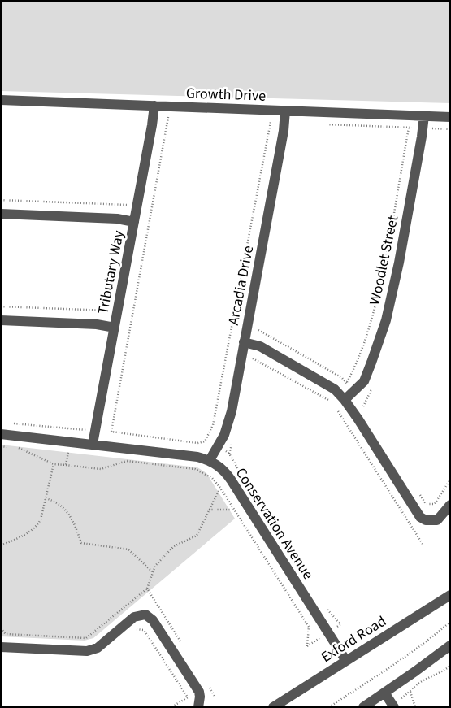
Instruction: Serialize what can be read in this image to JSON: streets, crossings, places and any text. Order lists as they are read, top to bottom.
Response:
{
  "streets": {
    "street": [
      "Growth Drive",
      "Woodlet Street",
      "Tributary Way",
      "Arcadia Drive",
      "Conservation Avenue",
      "Exford Road"
    ]
  },
  "crossings": [
    ["Growth Drive", "Woodlet Street"],
    ["Growth Drive", "Tributary Way"],
    ["Growth Drive", "Arcadia Drive"],
    ["Tributary Way", "Conservation Avenue"],
    ["Arcadia Drive", "Conservation Avenue"],
    ["Conservation Avenue", "Exford Road"]
  ]
}
